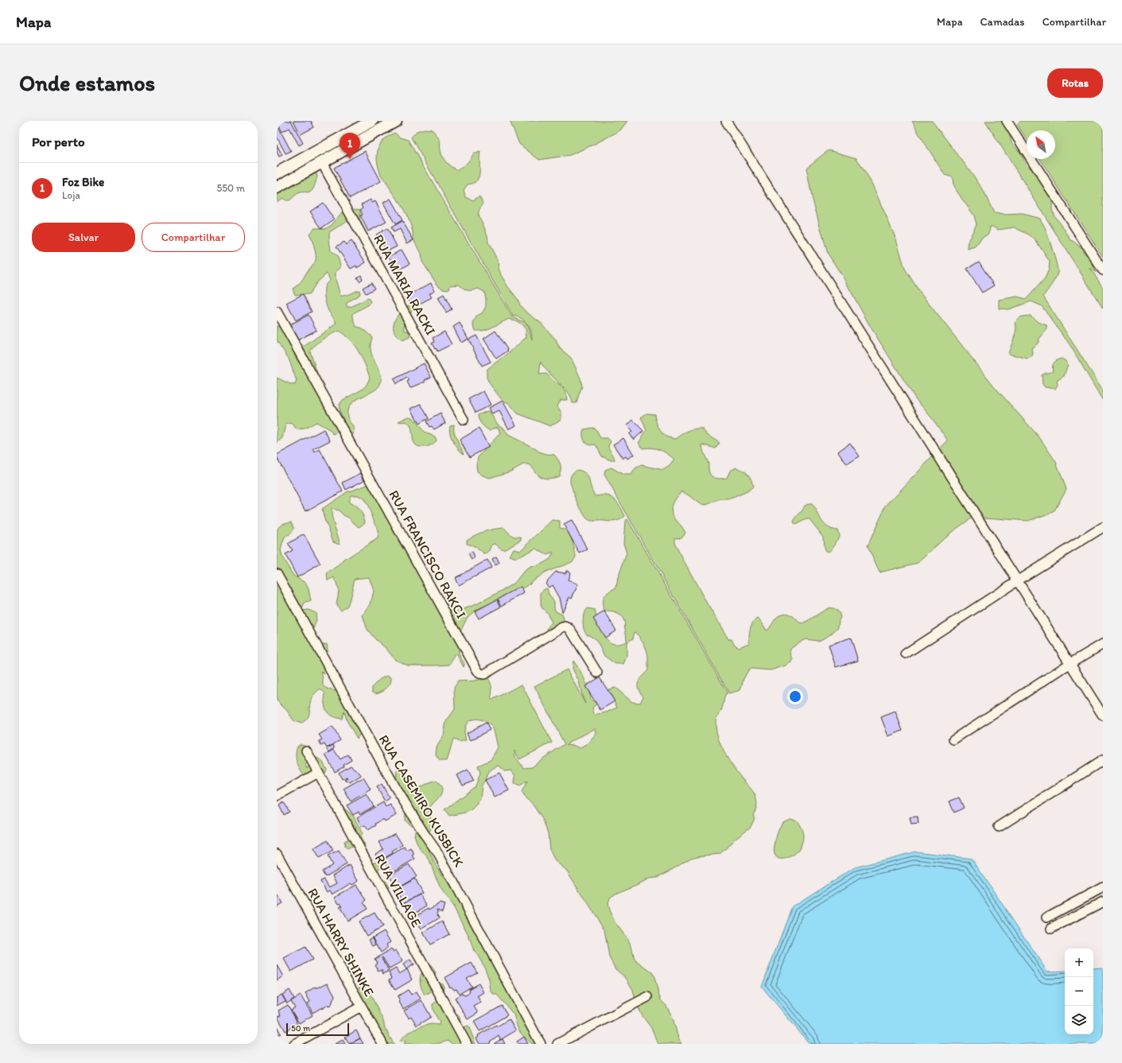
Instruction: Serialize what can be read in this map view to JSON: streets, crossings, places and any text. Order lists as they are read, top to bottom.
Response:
{
  "streets": {
    "street": [
      "RUA MARIA RACKI",
      "RUA FRANCISCO RAKCI",
      "RUA CASEMIRO KUSBICK",
      "RUA VILLAGE",
      "RUA HARRY SHINKE"
    ]
  },
  "scale_bar": "50 m",
  "north": "top left",
  "page": {
    "header": "Mapa",
    "nav": ["Mapa", "Camadas", "Compartilhar"],
    "buttons": [
      "Rotas",
      ["Salvar", "Compartilhar"]
    ],
    "title": "Onde estamos",
    "heading": "Por perto",
    "pins": "1",
    "list": [
      {
        "mark": "1",
        "name": "Foz Bike",
        "note": "Loja",
        "value": "550 m"
      }
    ],
    "map_buttons": ["+", "−"],
    "scale": "50 m"
  }
}
